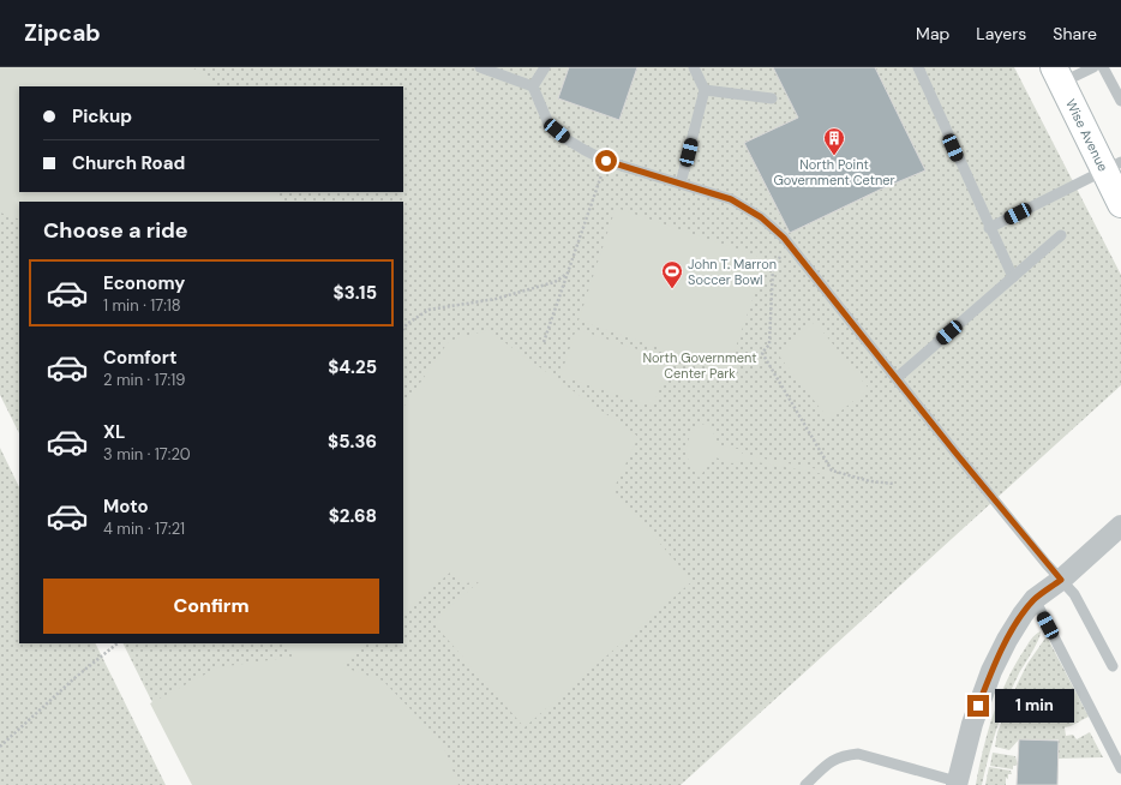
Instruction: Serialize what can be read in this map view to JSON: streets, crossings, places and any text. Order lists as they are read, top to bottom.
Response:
{
  "streets": {
    "main road": ["Wise Avenue"]
  },
  "parks": ["North Government Center Park"],
  "places": {
    "building": ["North Point Government Cetner"],
    "sports": ["John T. Marron Soccer Bowl"]
  },
  "page": {
    "header": "Zipcab",
    "nav": ["Map", "Layers", "Share"],
    "banner": ["Pickup", "Church Road"],
    "heading": "Choose a ride",
    "list": [
      {
        "name": "Economy",
        "note": "1 min · 17:18",
        "value": "$3.15"
      },
      {
        "name": "Comfort",
        "note": "2 min · 17:19",
        "value": "$4.25"
      },
      {
        "name": "XL",
        "note": "3 min · 17:20",
        "value": "$5.36"
      },
      {
        "name": "Moto",
        "note": "4 min · 17:21",
        "value": "$2.68"
      }
    ],
    "buttons": "Confirm",
    "bubble": "1 min"
  }
}
